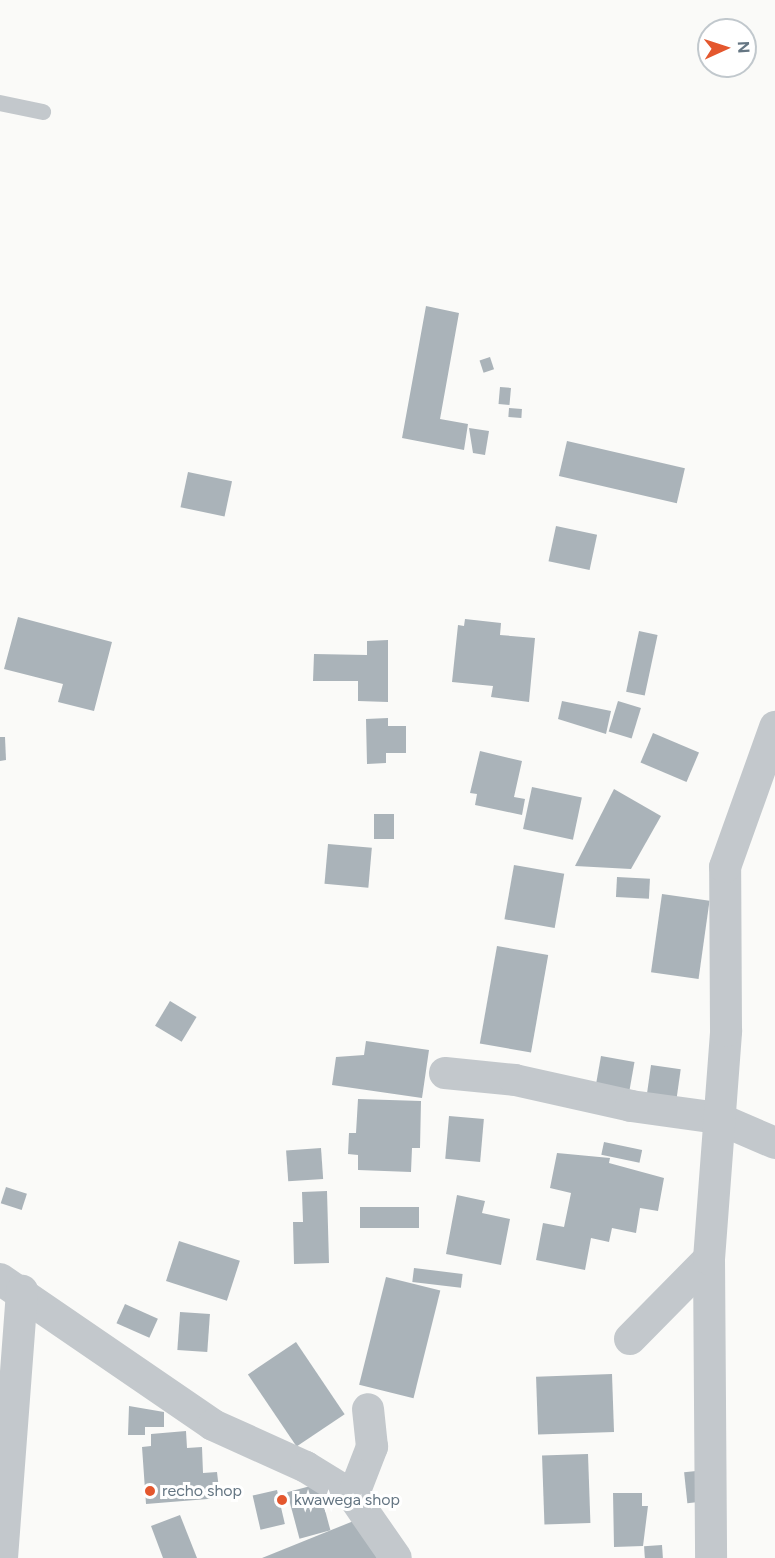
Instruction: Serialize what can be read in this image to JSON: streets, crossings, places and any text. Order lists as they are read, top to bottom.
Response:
{
  "places": ["recho shop", "kwawega shop"],
  "north": "right"
}
